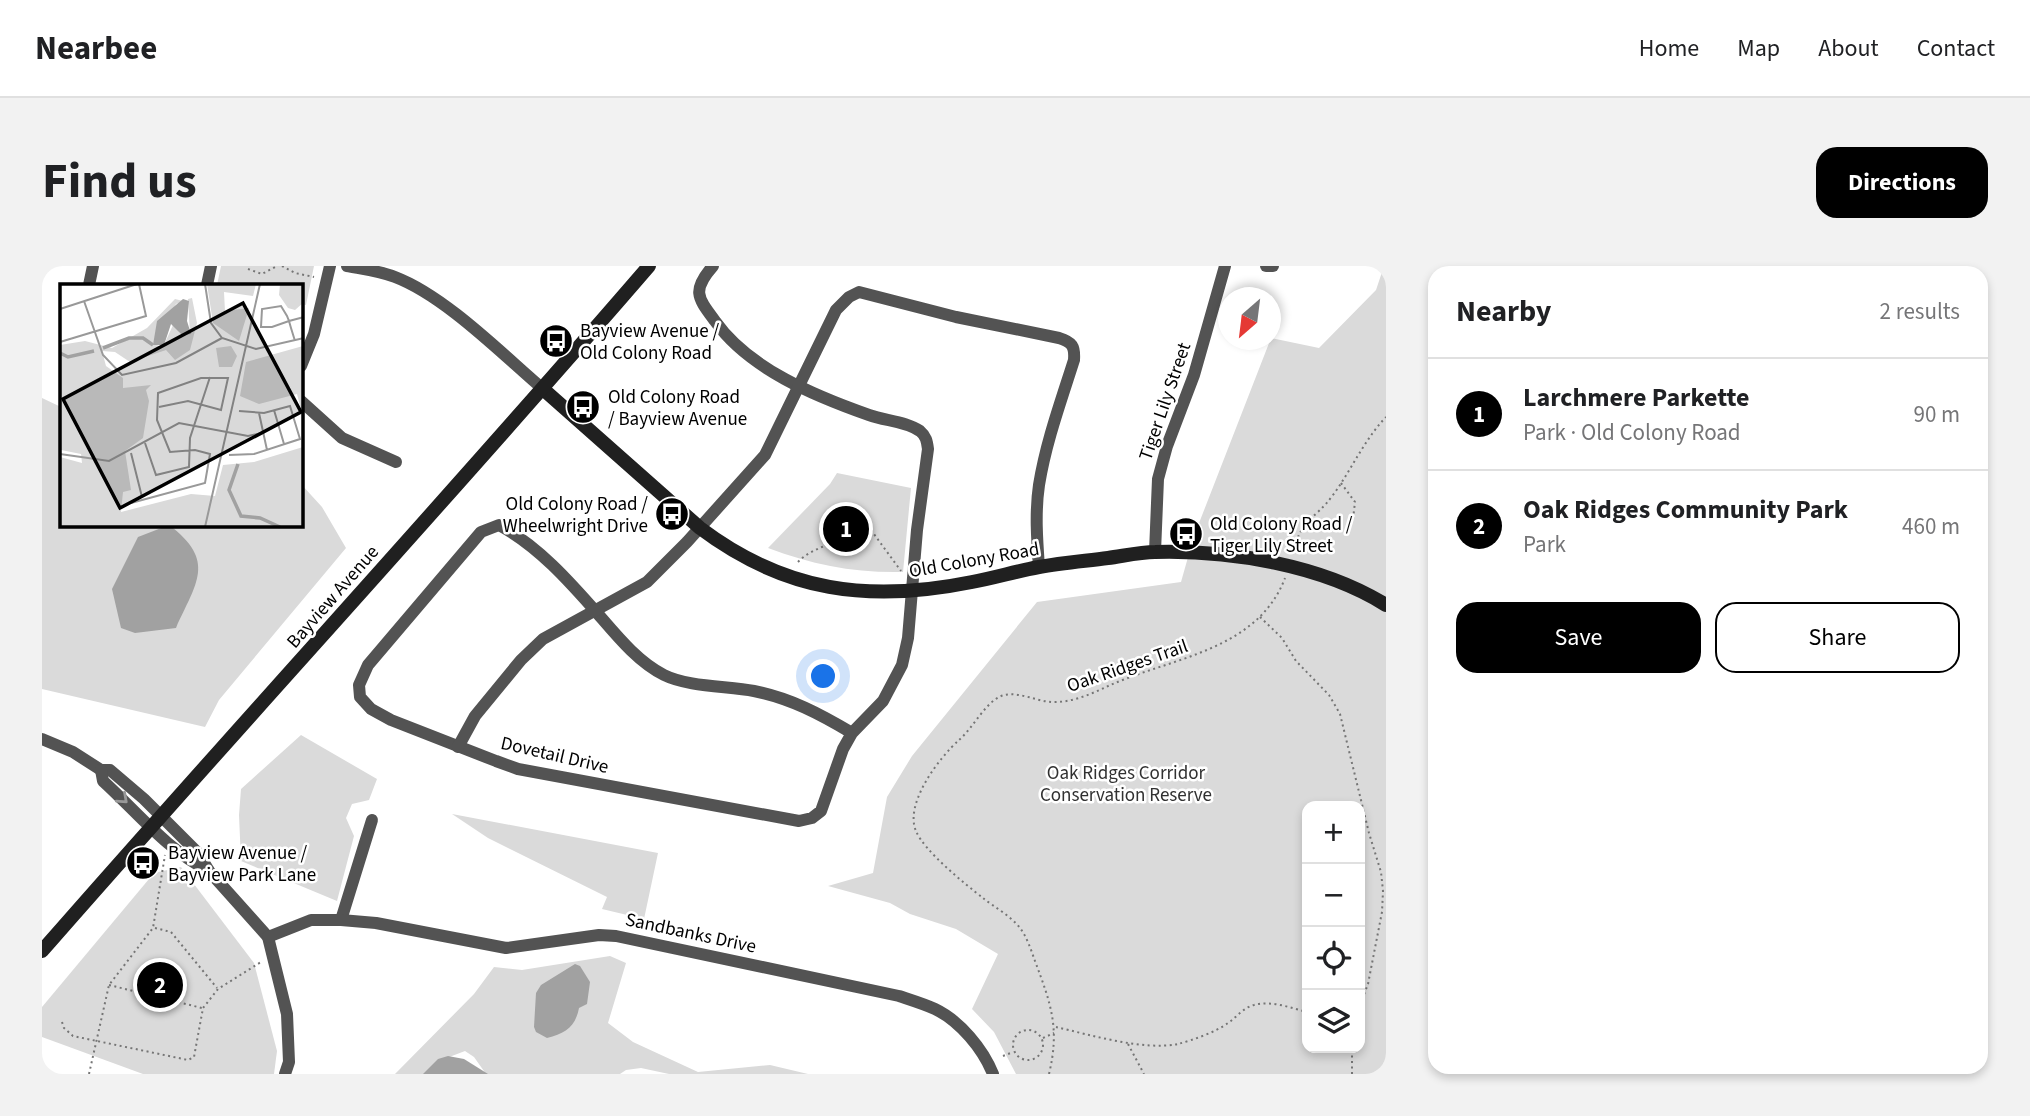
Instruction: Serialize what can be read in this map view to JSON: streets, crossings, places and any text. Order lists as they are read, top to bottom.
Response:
{
  "streets": {
    "street": [
      "Tiger Lily Street",
      "Old Colony Road",
      "Bayview Avenue",
      "Dovetail Drive",
      "Sandbanks Drive"
    ],
    "path": ["Oak Ridges Trail"]
  },
  "crossings": [
    ["Tiger Lily Street", "Old Colony Road"],
    ["Old Colony Road", "Bayview Avenue"],
    ["Old Colony Road", "Oak Ridges Trail"],
    ["Old Colony Road", "Dovetail Drive"]
  ],
  "parks": ["Oak Ridges Corridor Conservation Reserve"],
  "places": {
    "bus stop": [
      "Bayview Avenue / Old Colony Road",
      "Old Colony Road / Bayview Avenue",
      "Old Colony Road / Wheelwright Drive",
      "Old Colony Road / Tiger Lily Street",
      "Bayview Avenue / Bayview Park Lane"
    ]
  },
  "north": "bottom left",
  "page": {
    "header": "Nearbee",
    "nav": [
      "Home",
      "Map",
      "About",
      "Contact"
    ],
    "title": "Find us",
    "buttons": [
      "Directions",
      ["Save", "Share"]
    ],
    "heading": ["Nearby", "2 results"],
    "list": [
      {
        "mark": "1",
        "name": "Larchmere Parkette",
        "note": "Park · Old Colony Road",
        "value": "90 m"
      },
      {
        "mark": "2",
        "name": "Oak Ridges Community Park",
        "note": "Park",
        "value": "460 m"
      }
    ],
    "pins": ["1", "2"],
    "map_buttons": ["+", "−"]
  }
}
